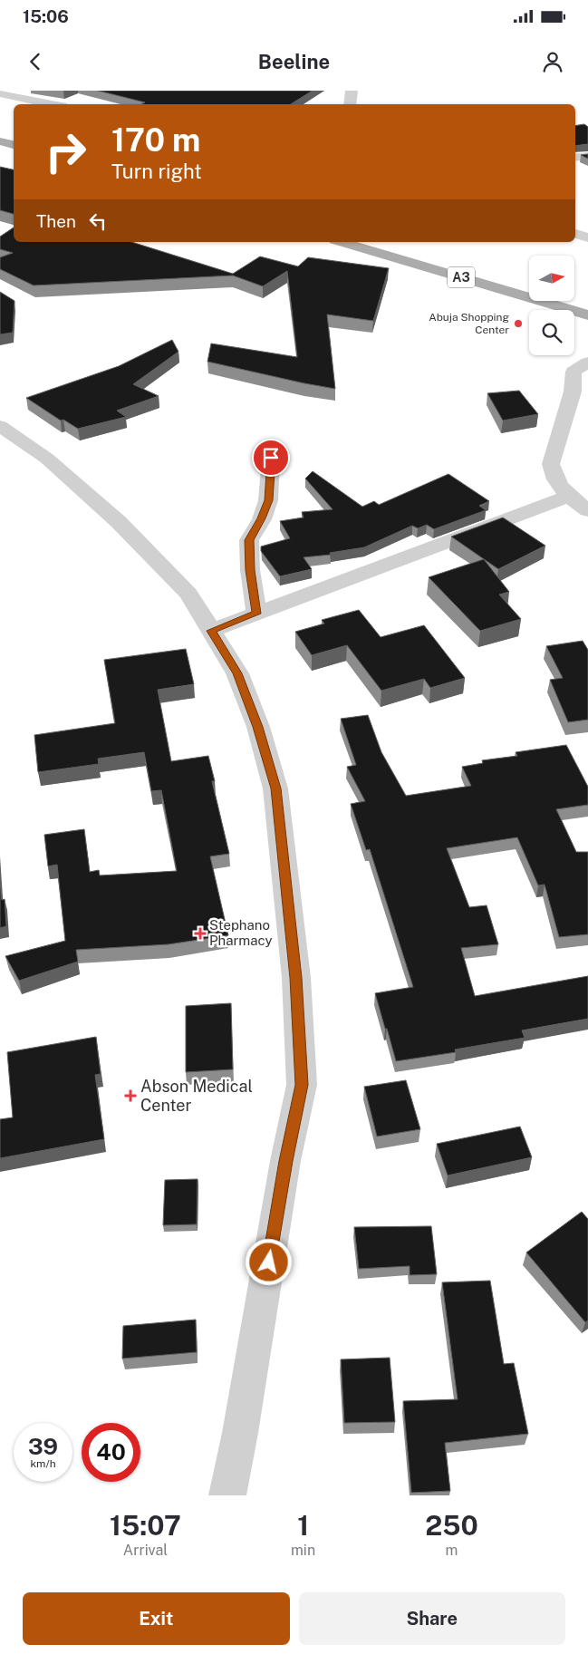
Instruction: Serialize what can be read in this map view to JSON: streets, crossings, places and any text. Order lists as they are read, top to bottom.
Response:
{
  "streets": {
    "main road": ["A3"]
  },
  "places": {
    "other": ["Abuja Shopping Center"],
    "health": ["Stephano Pharmacy", "Abson Medical Center"]
  },
  "north": "right",
  "page": {
    "status": "15:06",
    "header": "Beeline",
    "turn": ["170 m", "Turn right"],
    "then": "Then",
    "speed": "39 km/h",
    "limit": "40",
    "eta": [
      "15:07",
      "Arrival",
      "1",
      "min",
      "250",
      "m"
    ],
    "buttons": ["Exit", "Share"]
  }
}
